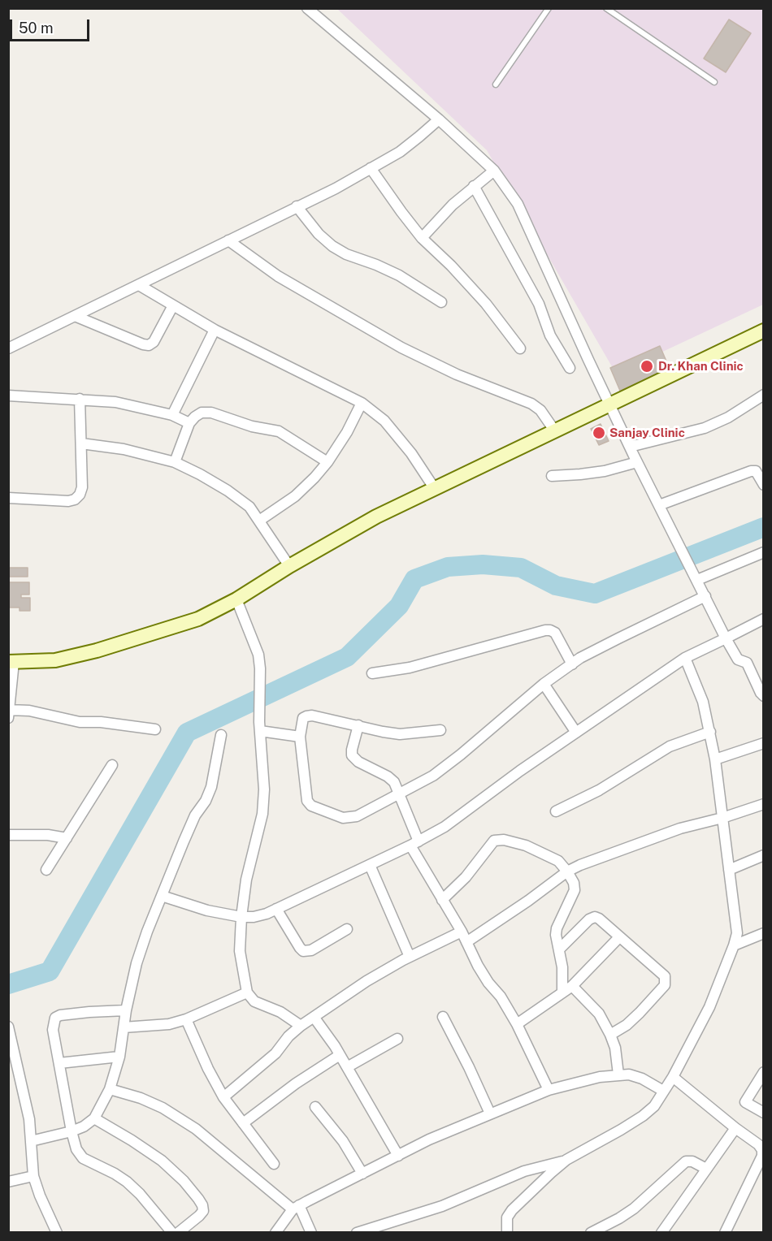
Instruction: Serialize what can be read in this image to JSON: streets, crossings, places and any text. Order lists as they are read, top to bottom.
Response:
{
  "places": ["Dr. Khan Clinic", "Sanjay Clinic"],
  "scale_bar": "50 m"
}
